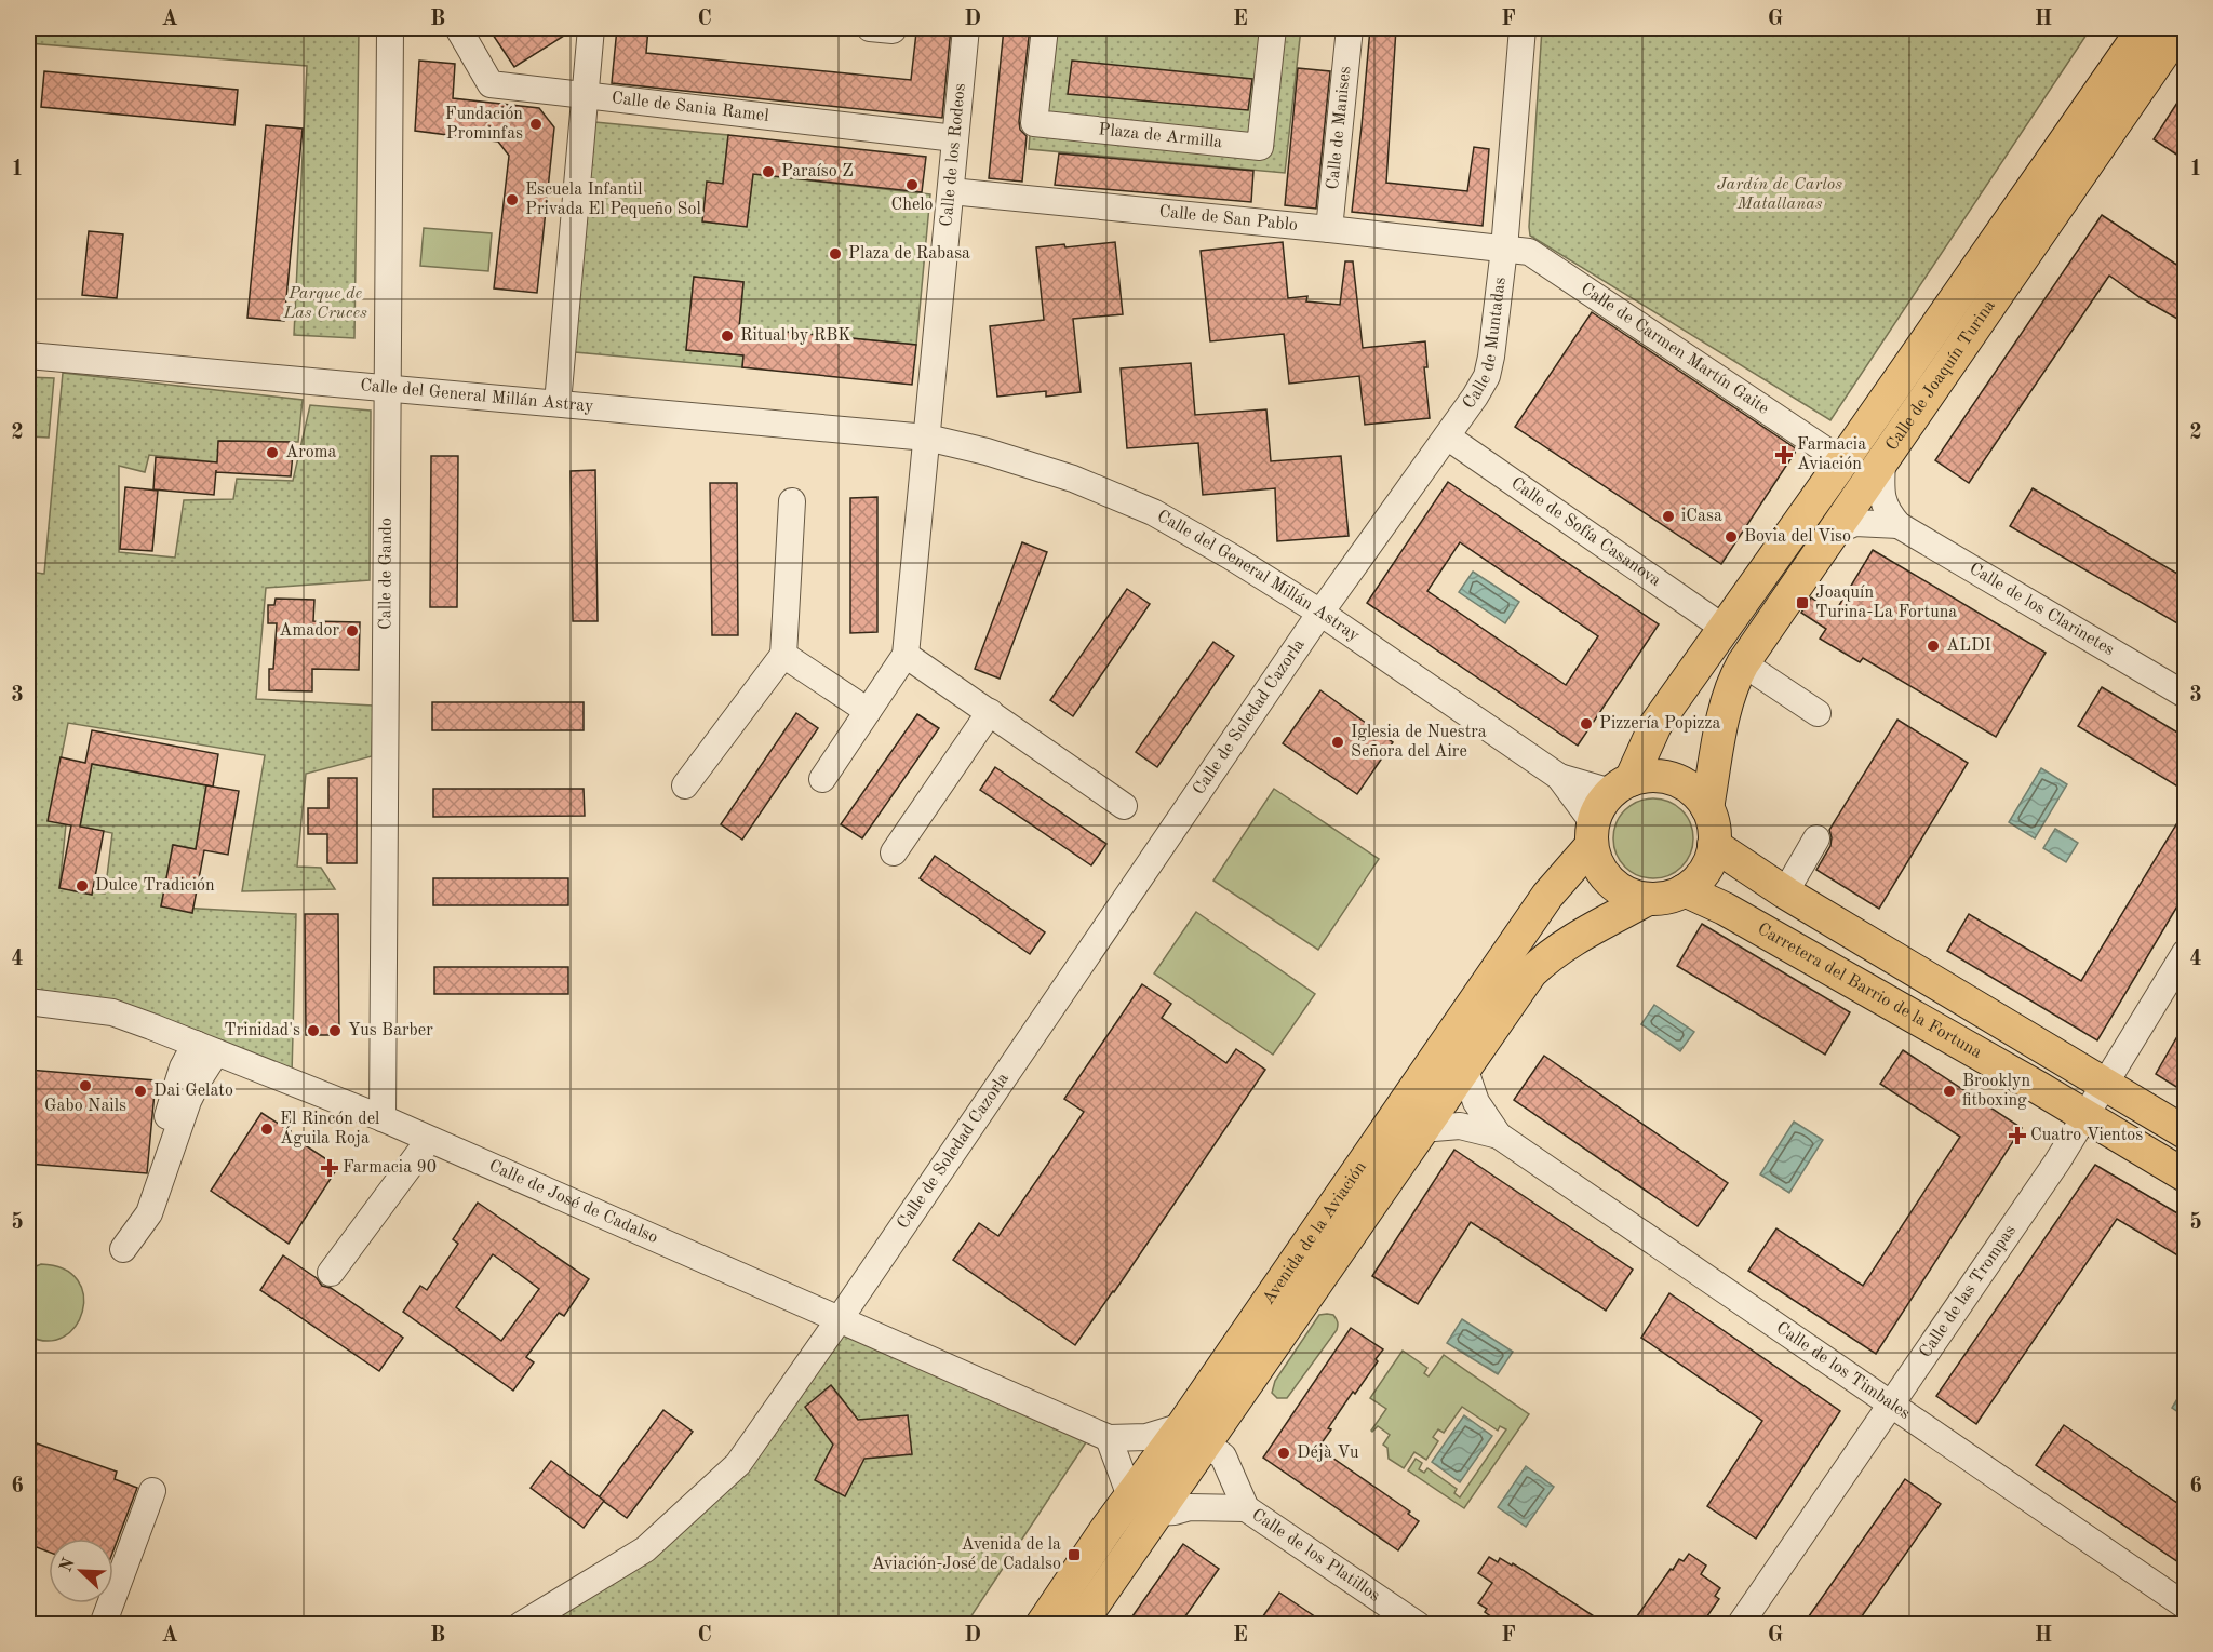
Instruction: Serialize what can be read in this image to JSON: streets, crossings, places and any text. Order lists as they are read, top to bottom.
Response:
{
  "streets": {
    "main road": ["Calle de Joaquín Turina", "Carretera del Barrio de la Fortuna", "Avenida de la Aviación"],
    "street": [
      "Calle de Sania Ramel",
      "Calle de Manises",
      "Plaza de Armilla",
      "Calle de los Rodeos",
      "Calle de San Pablo",
      "Calle de Muntadas",
      "Calle de Carmen Martín Gaite",
      "Calle del General Millán Astray",
      "Calle de Sofía Casanova",
      "Calle de Gando",
      "Calle de los Clarinetes",
      "Calle de Soledad Cazorla",
      "Calle de José de Cadalso",
      "Calle de las Trompas",
      "Calle de los Timbales",
      "Calle de los Platillos"
    ]
  },
  "crossings": [
    ["Calle de Sania Ramel", "Calle de los Rodeos"],
    ["Calle de Manises", "Calle de San Pablo"],
    ["Calle de los Rodeos", "Calle de San Pablo"],
    ["Calle de los Rodeos", "Calle del General Millán Astray"],
    ["Calle de San Pablo", "Calle de Muntadas"],
    ["Calle de San Pablo", "Calle de Carmen Martín Gaite"],
    ["Calle de Muntadas", "Calle de Carmen Martín Gaite"],
    ["Calle de Muntadas", "Calle del General Millán Astray"],
    ["Calle de Muntadas", "Calle de Sofía Casanova"],
    ["Calle de Muntadas", "Calle de Soledad Cazorla"],
    ["Calle de Carmen Martín Gaite", "Calle de Joaquín Turina"],
    ["Calle de Joaquín Turina", "Calle del General Millán Astray"],
    ["Calle de Joaquín Turina", "Calle de Sofía Casanova"],
    ["Calle de Joaquín Turina", "Calle de los Clarinetes"],
    ["Calle de Joaquín Turina", "Carretera del Barrio de la Fortuna"],
    ["Calle de Joaquín Turina", "Avenida de la Aviación"],
    ["Calle del General Millán Astray", "Calle de Gando"],
    ["Calle del General Millán Astray", "Calle de Soledad Cazorla"],
    ["Calle del General Millán Astray", "Carretera del Barrio de la Fortuna"],
    ["Calle del General Millán Astray", "Avenida de la Aviación"],
    ["Calle de Gando", "Calle de José de Cadalso"],
    ["Calle de Soledad Cazorla", "Calle de José de Cadalso"],
    ["Carretera del Barrio de la Fortuna", "Avenida de la Aviación"],
    ["Carretera del Barrio de la Fortuna", "Calle de las Trompas"],
    ["Calle de José de Cadalso", "Avenida de la Aviación"],
    ["Avenida de la Aviación", "Calle de los Timbales"],
    ["Calle de las Trompas", "Calle de los Timbales"]
  ],
  "parks": ["Jardín de Carlos Matallanas", "Parque de Las Cruces"],
  "places": {
    "other": [
      "Fundación Prominfas",
      "Paraíso Z",
      "Chelo",
      "Escuela Infantil Privada El Pequeño Sol",
      "Plaza de Rabasa",
      "Ritual by RBK",
      "Aroma",
      "iCasa",
      "Bovia del Viso",
      "Amador",
      "ALDI",
      "Pizzería Popizza",
      "Iglesia de Nuestra Señora del Aire",
      "Dulce Tradición",
      "Trinidad's",
      "Yus Barber",
      "Gabo Nails",
      "Dai Gelato",
      "Brooklyn fitboxing",
      "El Rincón del Águila Roja",
      "Déjà Vu"
    ],
    "health": ["Farmacia Aviación", "Cuatro Vientos", "Farmacia 90"],
    "transit": ["Joaquín Turina-La Fortuna", "Avenida de la Aviación-José de Cadalso"]
  },
  "north": "top left",
  "grid": {
    "columns": [
      "A",
      "B",
      "C",
      "D",
      "E",
      "F",
      "G",
      "H"
    ],
    "rows": [
      "1",
      "2",
      "3",
      "4",
      "5",
      "6"
    ]
  }
}
